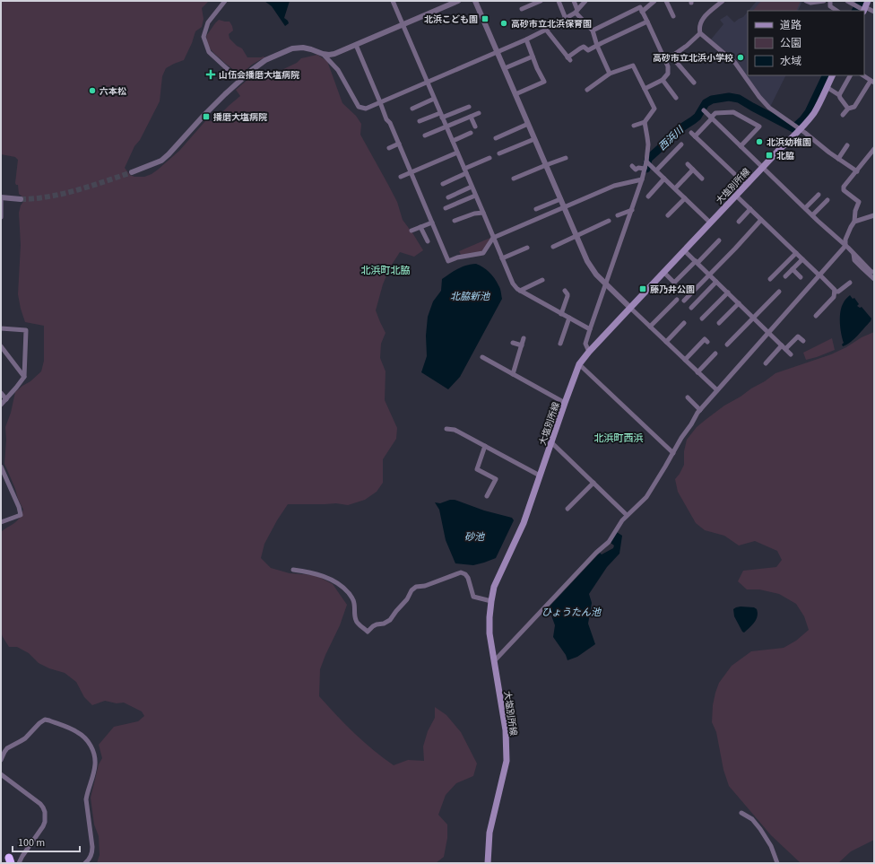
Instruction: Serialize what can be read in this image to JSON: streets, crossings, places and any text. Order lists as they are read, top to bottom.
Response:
{
  "streets": {
    "main road": ["大塩別所線"]
  },
  "districts": ["北浜町北脇", "北浜町西浜"],
  "water": [
    "西浜川",
    "北脇新池",
    "砂池",
    "ひょうたん池"
  ],
  "places": {
    "transit": [
      "北浜こども園",
      "播磨大塩病院",
      "北脇",
      "藤乃井公園"
    ],
    "other": [
      "高砂市立北浜保育園",
      "高砂市立北浜小学校",
      "六本松",
      "北浜幼稚園"
    ],
    "health": ["山伍会播磨大塩病院"]
  },
  "legend": ["道路", "公園", "水域"],
  "scale_bar": "100 m"
}
